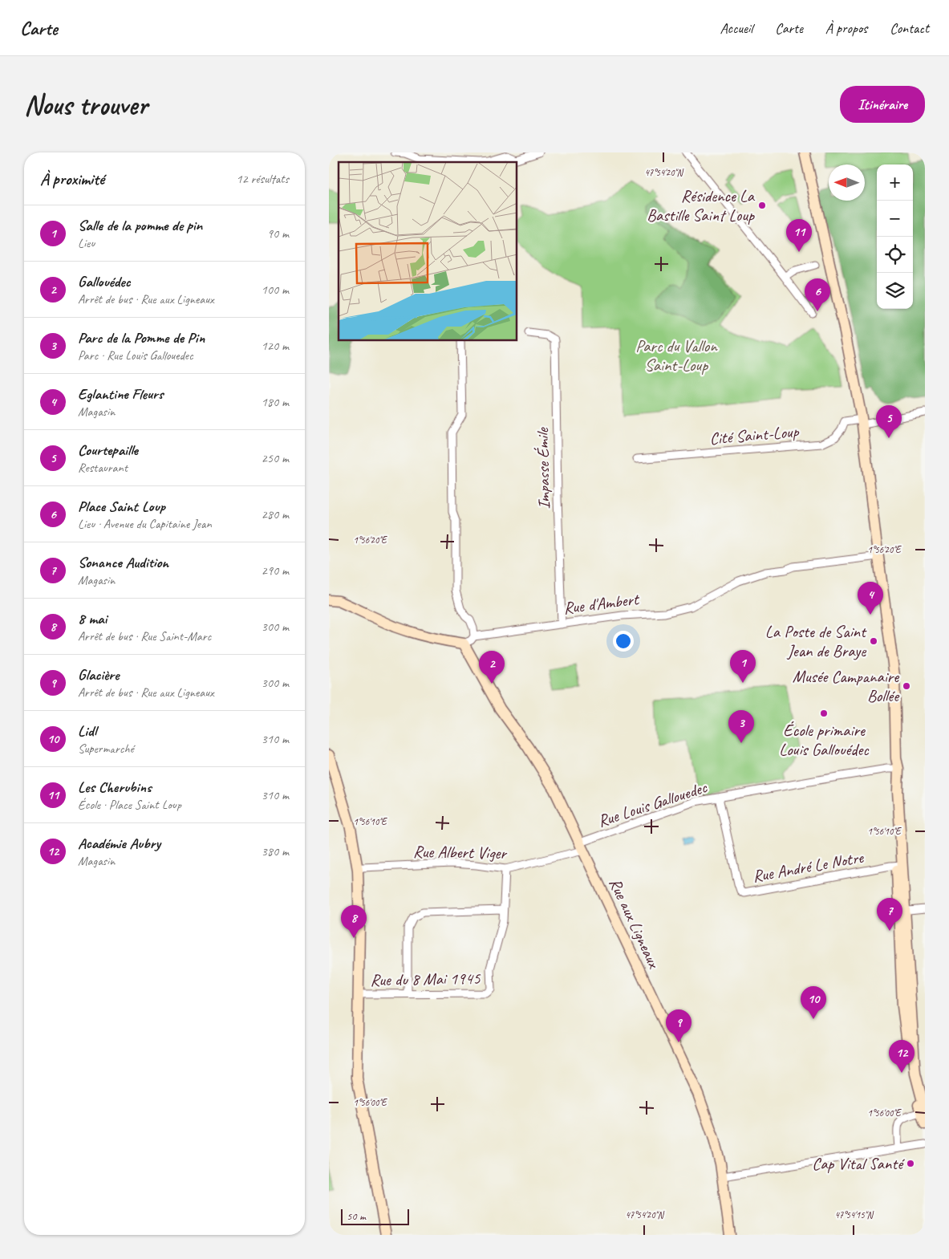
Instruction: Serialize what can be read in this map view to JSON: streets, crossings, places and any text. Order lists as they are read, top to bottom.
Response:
{
  "streets": {
    "street": [
      "Cité Saint-Loup",
      "Impasse Émile",
      "Rue d'Ambert",
      "Rue Louis Gallouedec",
      "Rue Albert Viger",
      "Rue André Le Notre",
      "Rue aux Ligneaux",
      "Rue du 8 Mai 1945"
    ]
  },
  "crossings": [
    ["Impasse Émile", "Rue d'Ambert"],
    ["Rue Louis Gallouedec", "Rue Albert Viger"],
    ["Rue Louis Gallouedec", "Rue André Le Notre"],
    ["Rue Louis Gallouedec", "Rue aux Ligneaux"],
    ["Rue Albert Viger", "Rue aux Ligneaux"],
    ["Rue Albert Viger", "Rue du 8 Mai 1945"]
  ],
  "parks": ["Parc du Vallon Saint-Loup"],
  "places": [
    "Résidence La Bastille Saint Loup",
    "La Poste de Saint Jean de Braye",
    "Musée Campanaire Bollée",
    "École primaire Louis Gallouédec",
    "Cap Vital Santé"
  ],
  "scale_bar": "50 m",
  "north": "left",
  "page": {
    "header": "Carte",
    "nav": [
      "Accueil",
      "Carte",
      "À propos",
      "Contact"
    ],
    "buttons": "Itinéraire",
    "title": "Nous trouver",
    "heading": ["À proximité", "12 résultats"],
    "map_buttons": ["+", "−"],
    "list": [
      {
        "mark": "1",
        "name": "Salle de la pomme de pin",
        "note": "Lieu",
        "value": "90 m"
      },
      {
        "mark": "2",
        "name": "Gallouédec",
        "note": "Arrêt de bus · Rue aux Ligneaux",
        "value": "100 m"
      },
      {
        "mark": "3",
        "name": "Parc de la Pomme de Pin",
        "note": "Parc · Rue Louis Gallouedec",
        "value": "120 m"
      },
      {
        "mark": "4",
        "name": "Eglantine Fleurs",
        "note": "Magasin",
        "value": "180 m"
      },
      {
        "mark": "5",
        "name": "Courtepaille",
        "note": "Restaurant",
        "value": "250 m"
      },
      {
        "mark": "6",
        "name": "Place Saint Loup",
        "note": "Lieu · Avenue du Capitaine Jean",
        "value": "280 m"
      },
      {
        "mark": "7",
        "name": "Sonance Audition",
        "note": "Magasin",
        "value": "290 m"
      },
      {
        "mark": "8",
        "name": "8 mai",
        "note": "Arrêt de bus · Rue Saint-Marc",
        "value": "300 m"
      },
      {
        "mark": "9",
        "name": "Glacière",
        "note": "Arrêt de bus · Rue aux Ligneaux",
        "value": "300 m"
      },
      {
        "mark": "10",
        "name": "Lidl",
        "note": "Supermarché",
        "value": "310 m"
      },
      {
        "mark": "11",
        "name": "Les Cherubins",
        "note": "École · Place Saint Loup",
        "value": "310 m"
      },
      {
        "mark": "12",
        "name": "Académie Aubry",
        "note": "Magasin",
        "value": "380 m"
      }
    ],
    "pins": [
      "11",
      "6",
      "5",
      "4",
      "1",
      "2",
      "3",
      "7",
      "8",
      "10",
      "9",
      "12"
    ],
    "scale": "50 m"
  },
  "coordinates": [
    "47°54'20\"N",
    "1°56'20\"E",
    "1°56'10\"E",
    "1°56'00\"E",
    "47°54'15\"N"
  ]
}
